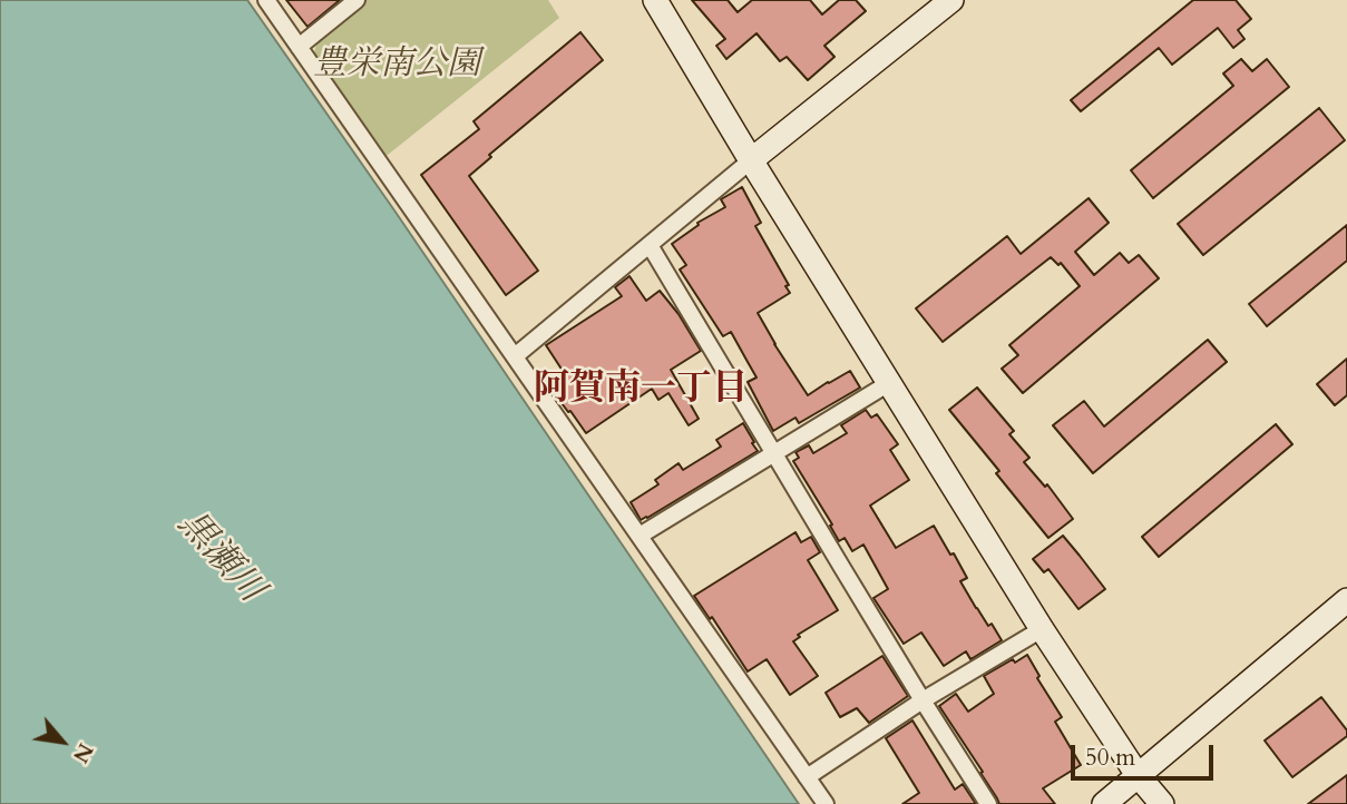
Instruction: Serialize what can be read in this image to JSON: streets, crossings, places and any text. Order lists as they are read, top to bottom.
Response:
{
  "districts": ["阿賀南一丁目"],
  "water": ["黒瀬川"],
  "parks": ["豊栄南公園"],
  "scale_bar": "50 m",
  "north": "bottom right"
}
